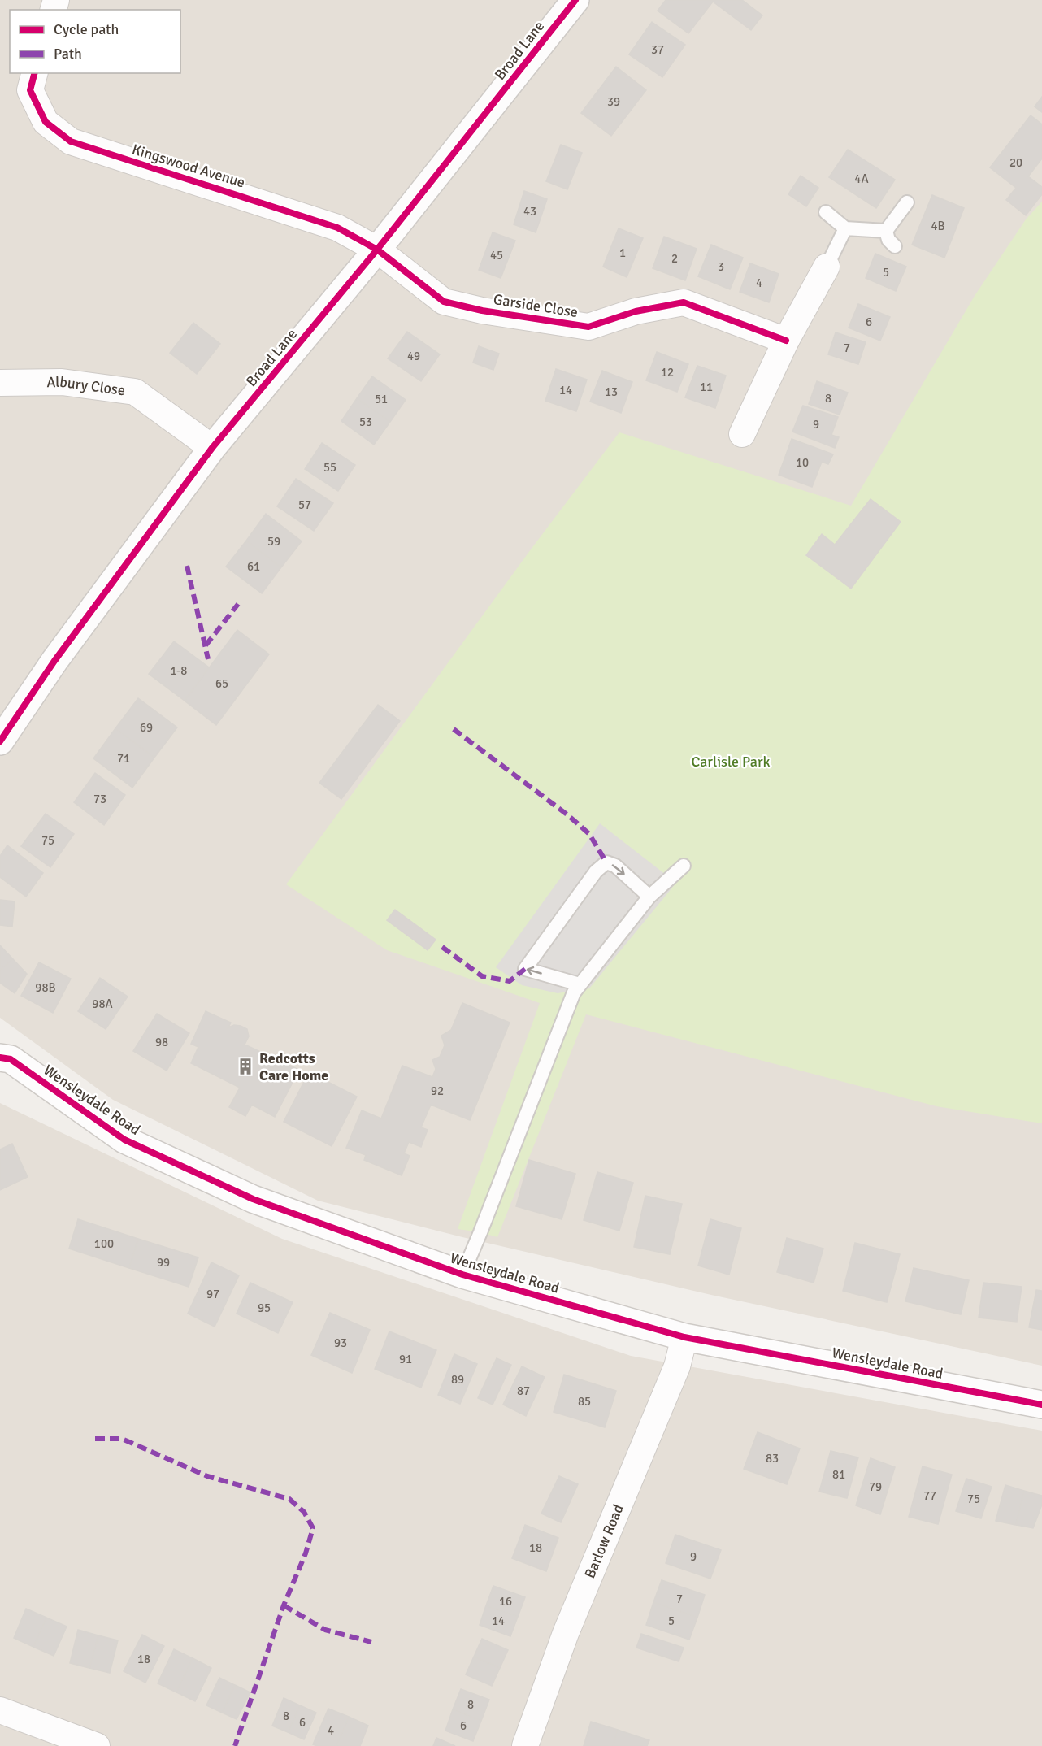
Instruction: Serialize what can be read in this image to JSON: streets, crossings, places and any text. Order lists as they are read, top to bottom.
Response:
{
  "streets": {
    "street": [
      "Broad Lane",
      "Kingswood Avenue",
      "Garside Close",
      "Albury Close",
      "Wensleydale Road",
      "Barlow Road"
    ]
  },
  "crossings": [
    ["Broad Lane", "Kingswood Avenue"],
    ["Broad Lane", "Garside Close"],
    ["Broad Lane", "Albury Close"],
    ["Kingswood Avenue", "Garside Close"],
    ["Wensleydale Road", "Barlow Road"]
  ],
  "parks": ["Carlisle Park"],
  "places": {
    "building": ["Redcotts Care Home"]
  },
  "house_numbers": [
    "37",
    "39",
    "20",
    "4A",
    "43",
    "4B",
    "1",
    "45",
    "2",
    "3",
    "5",
    "4",
    "6",
    "7",
    "49",
    "12",
    "11",
    "14",
    "13",
    "8",
    "51",
    "53",
    "9",
    "10",
    "55",
    "57",
    "59",
    "61",
    "1-8",
    "65",
    "69",
    "71",
    "73",
    "75",
    "98B",
    "98A",
    "98",
    "92",
    "100",
    "99",
    "97",
    "95",
    "93",
    "91",
    "89",
    "87",
    "85",
    "83",
    "81",
    "79",
    "77",
    "75",
    "18",
    "9",
    "7",
    "16",
    "14",
    "5",
    "18",
    "8",
    "8",
    "6",
    "6",
    "4"
  ],
  "legend": ["Cycle path", "Path"]
}
